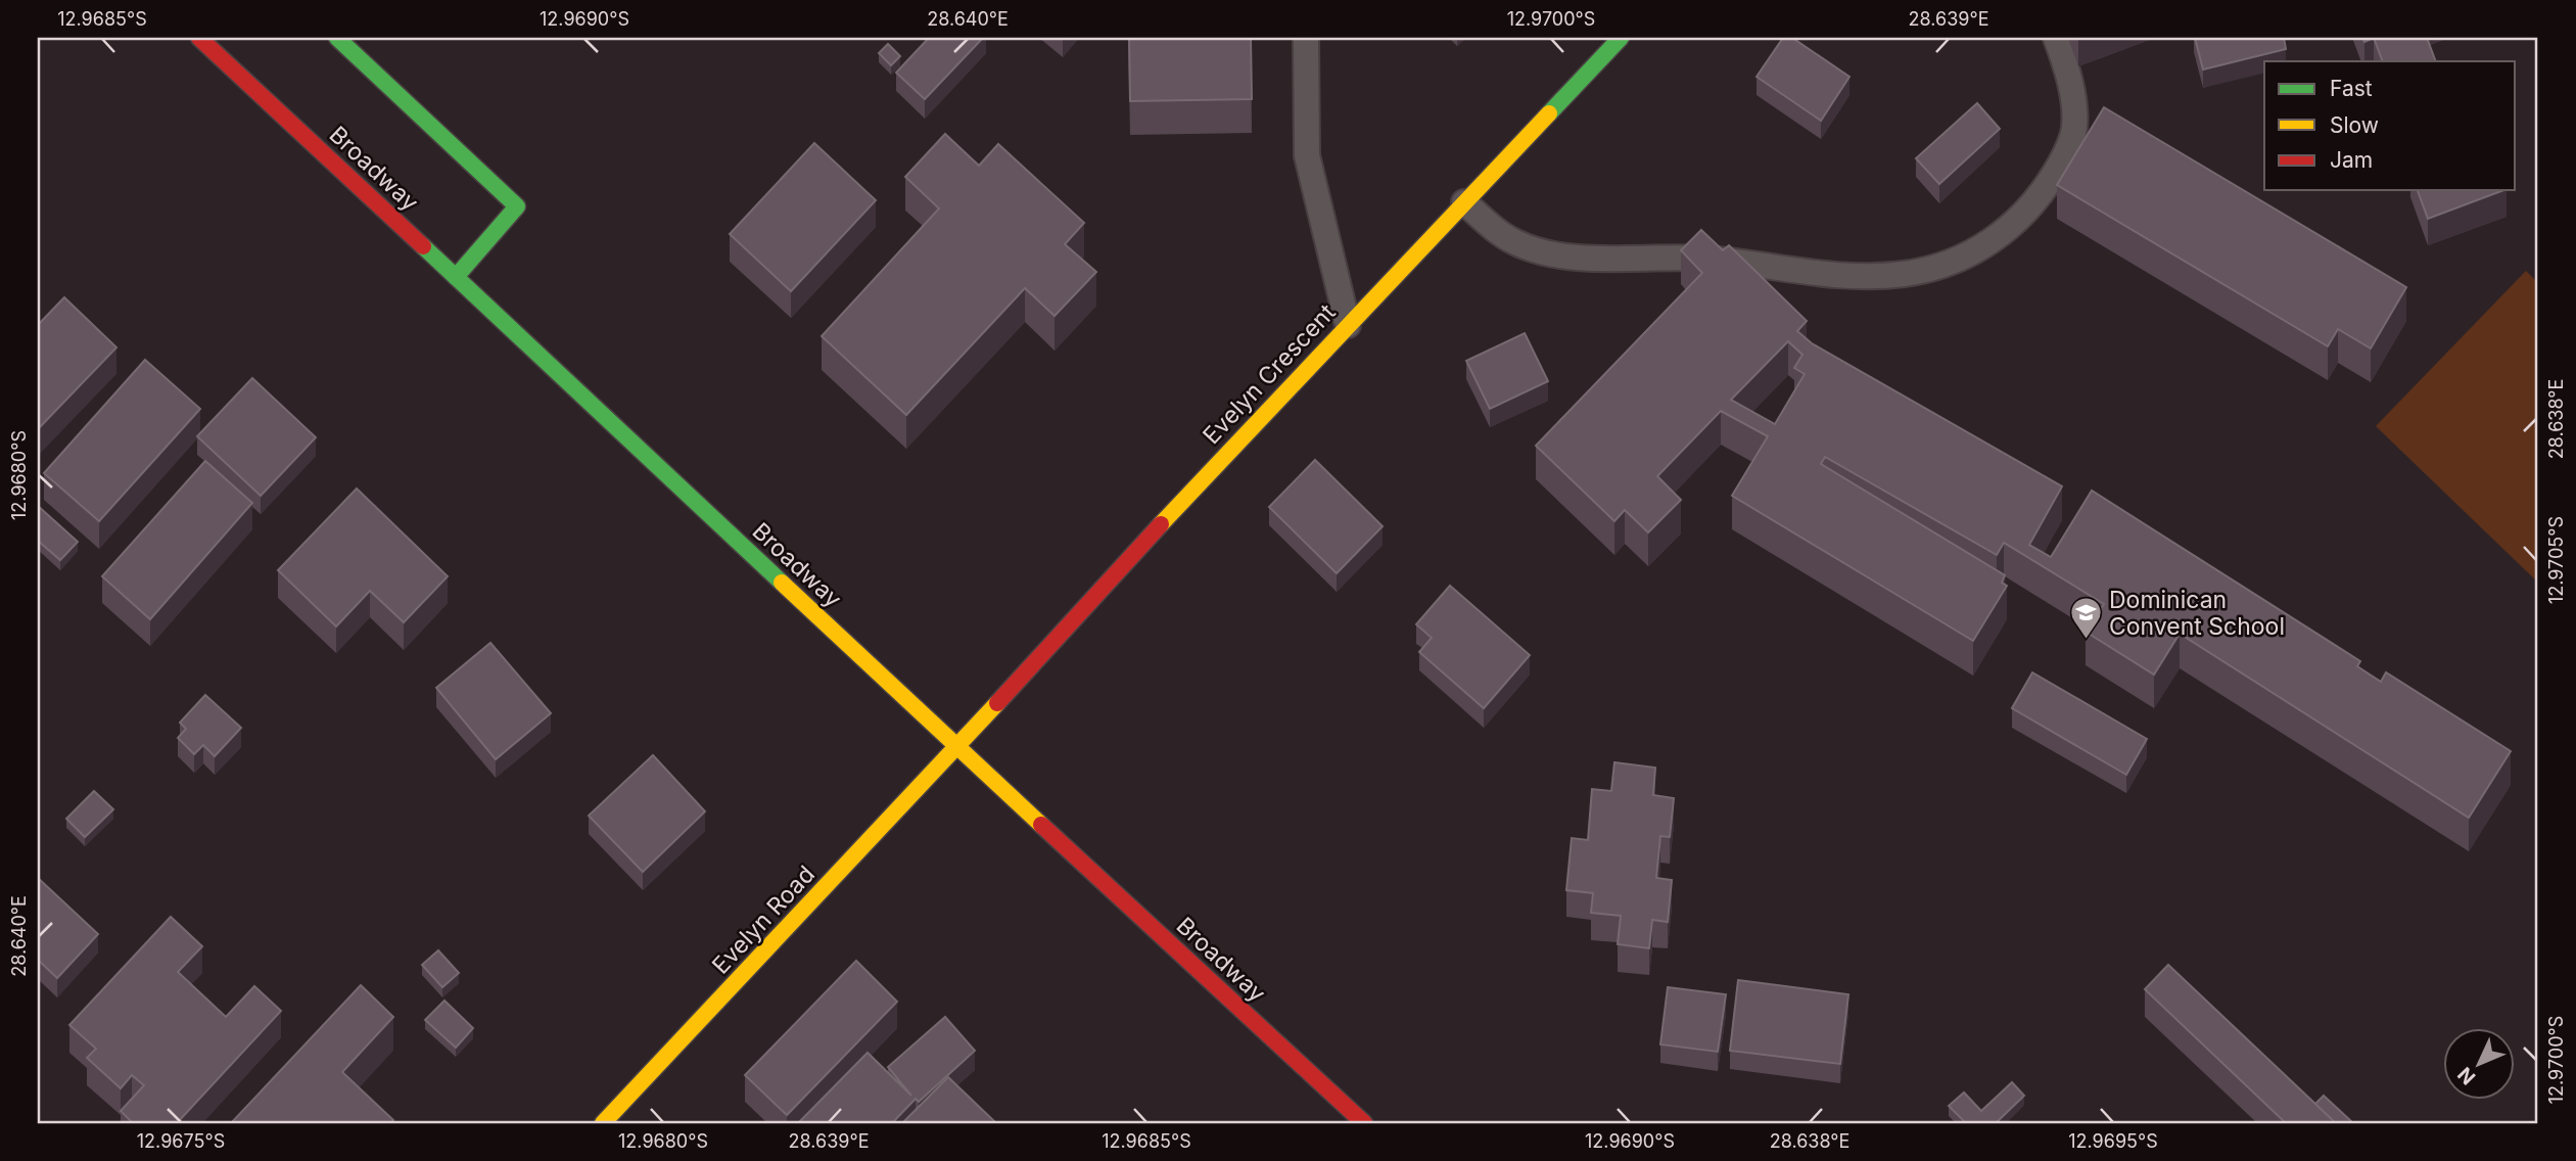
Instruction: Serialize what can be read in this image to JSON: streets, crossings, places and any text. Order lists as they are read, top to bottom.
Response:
{
  "streets": {
    "street": ["Broadway", "Evelyn Crescent", "Evelyn Road"]
  },
  "crossings": [
    ["Broadway", "Evelyn Crescent"],
    ["Broadway", "Evelyn Road"],
    ["Evelyn Crescent", "Evelyn Road"]
  ],
  "places": {
    "school or university": ["Dominican Convent School"]
  },
  "legend": ["Fast", "Slow", "Jam"],
  "north": "bottom left",
  "coordinates": [
    "12.9685°S",
    "12.9690°S",
    "28.640°E",
    "12.9700°S",
    "28.639°E",
    "28.638°E",
    "12.9680°S",
    "12.9705°S",
    "12.9675°S",
    "12.9695°S"
  ]
}
